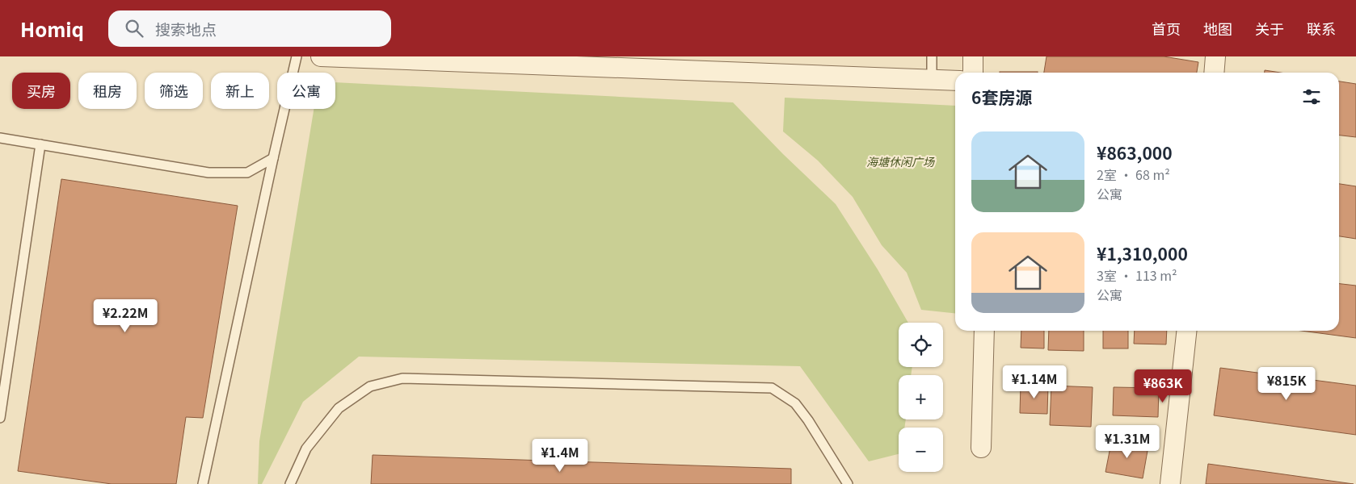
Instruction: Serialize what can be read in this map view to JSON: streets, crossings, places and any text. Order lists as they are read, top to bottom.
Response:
{
  "parks": ["海塘休闲广场"],
  "page": {
    "header": "Homiq",
    "search": "搜索地点",
    "nav": [
      "首页",
      "地图",
      "关于",
      "联系"
    ],
    "chip": [
      "买房",
      "租房",
      "筛选",
      "新上",
      "公寓"
    ],
    "heading": "6套房源",
    "list": [
      {
        "name": "¥863,000",
        "note": "2室 · 68 m² · 公寓"
      },
      {
        "name": "¥1,310,000",
        "note": "3室 · 113 m² · 公寓"
      }
    ],
    "price": [
      "¥2.22M",
      "¥1.14M",
      "¥815K",
      "¥863K",
      "¥1.31M",
      "¥1.4M"
    ],
    "map_buttons": ["+", "−"]
  }
}
